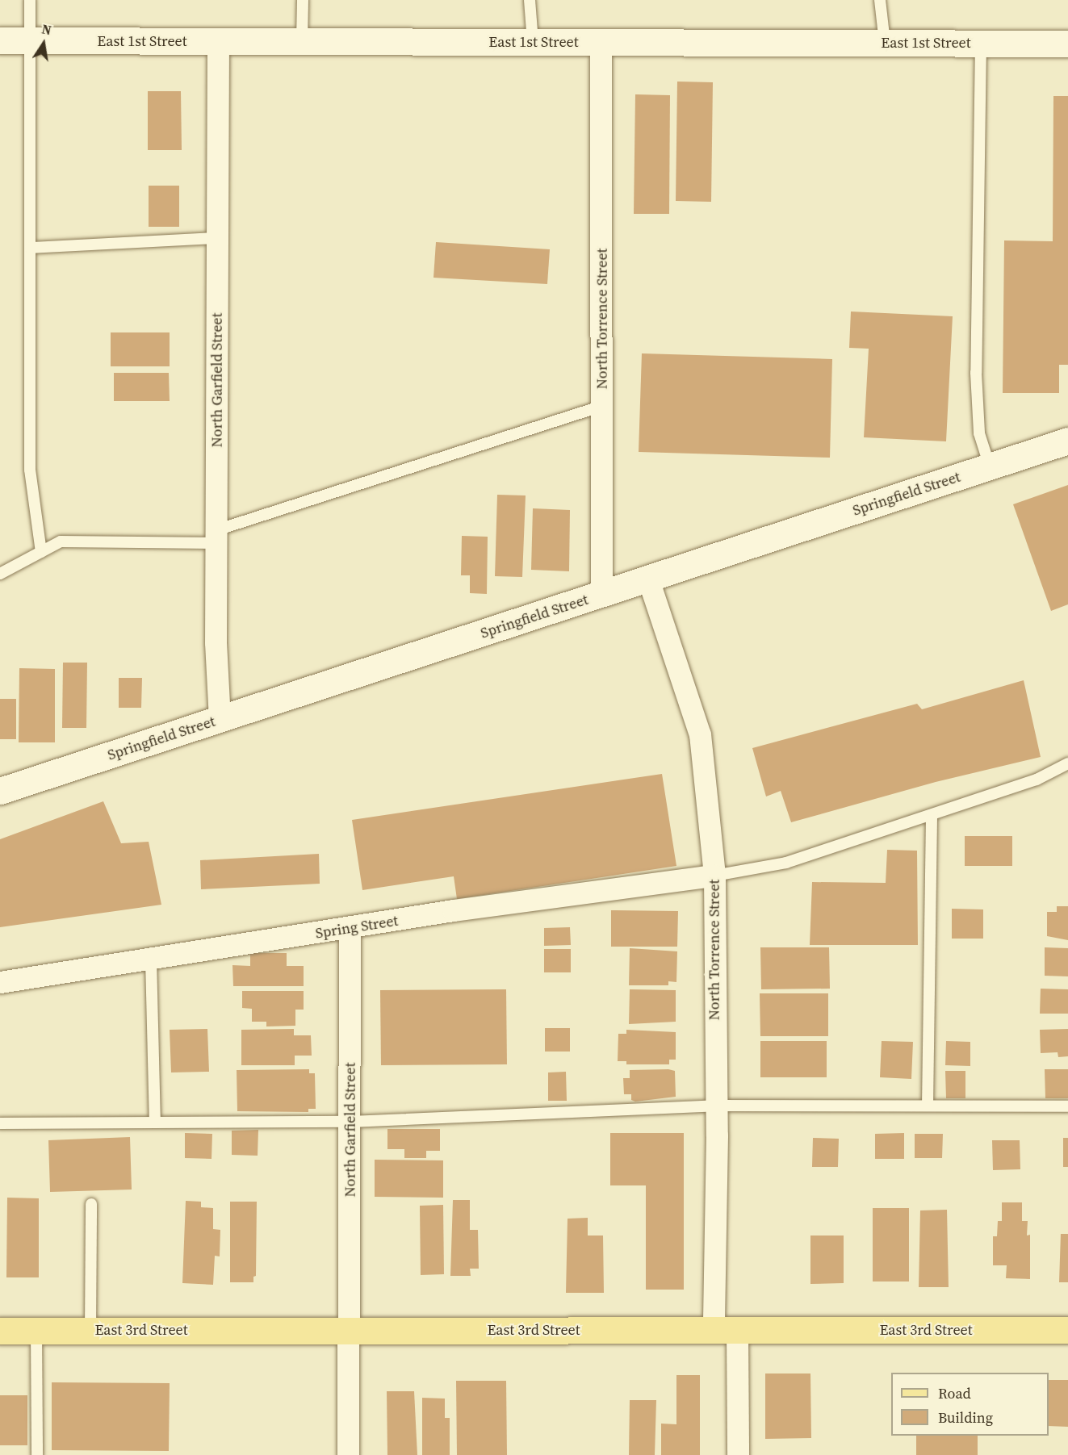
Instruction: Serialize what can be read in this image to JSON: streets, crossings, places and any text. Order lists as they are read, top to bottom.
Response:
{
  "streets": {
    "main road": ["East 3rd Street"],
    "street": [
      "East 1st Street",
      "North Torrence Street",
      "North Garfield Street",
      "Springfield Street",
      "Spring Street"
    ]
  },
  "crossings": [
    ["East 1st Street", "North Torrence Street"],
    ["East 1st Street", "North Garfield Street"],
    ["North Torrence Street", "Springfield Street"],
    ["North Torrence Street", "Spring Street"],
    ["North Torrence Street", "East 3rd Street"],
    ["North Garfield Street", "Springfield Street"],
    ["North Garfield Street", "Spring Street"],
    ["North Garfield Street", "East 3rd Street"]
  ],
  "legend": ["Road", "Building"],
  "north": "top"
}
